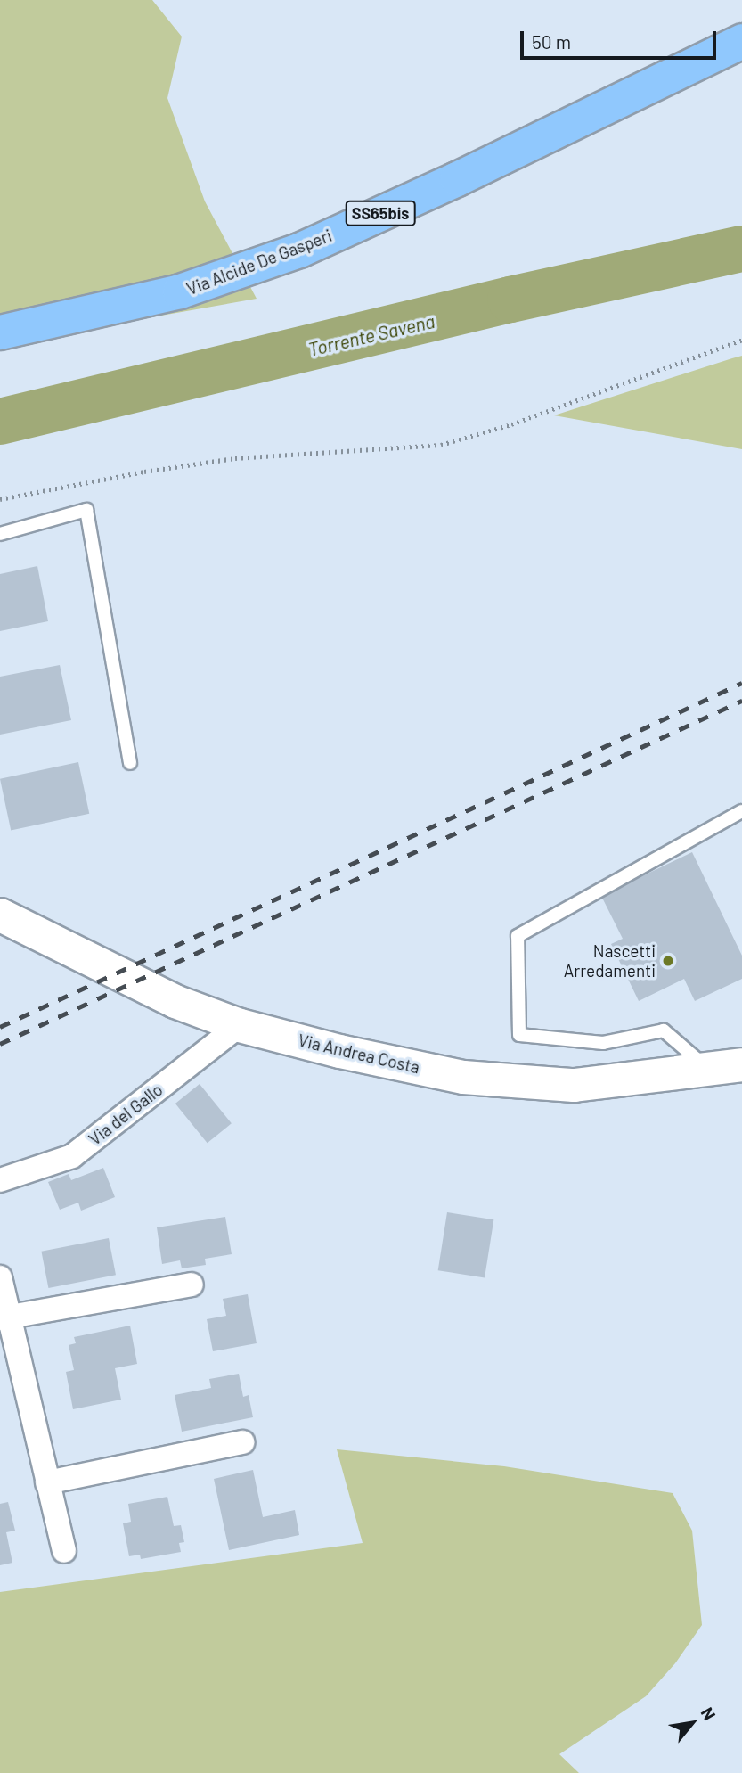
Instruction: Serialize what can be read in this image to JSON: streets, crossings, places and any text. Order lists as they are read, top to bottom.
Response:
{
  "streets": {
    "main road": ["SS65bis", "Via Alcide De Gasperi", "Via Andrea Costa"],
    "street": ["Via del Gallo"]
  },
  "crossings": [
    ["Via Andrea Costa", "Via del Gallo"]
  ],
  "water": ["Torrente Savena"],
  "places": ["Nascetti Arredamenti"],
  "scale_bar": "50 m",
  "north": "top right"
}
